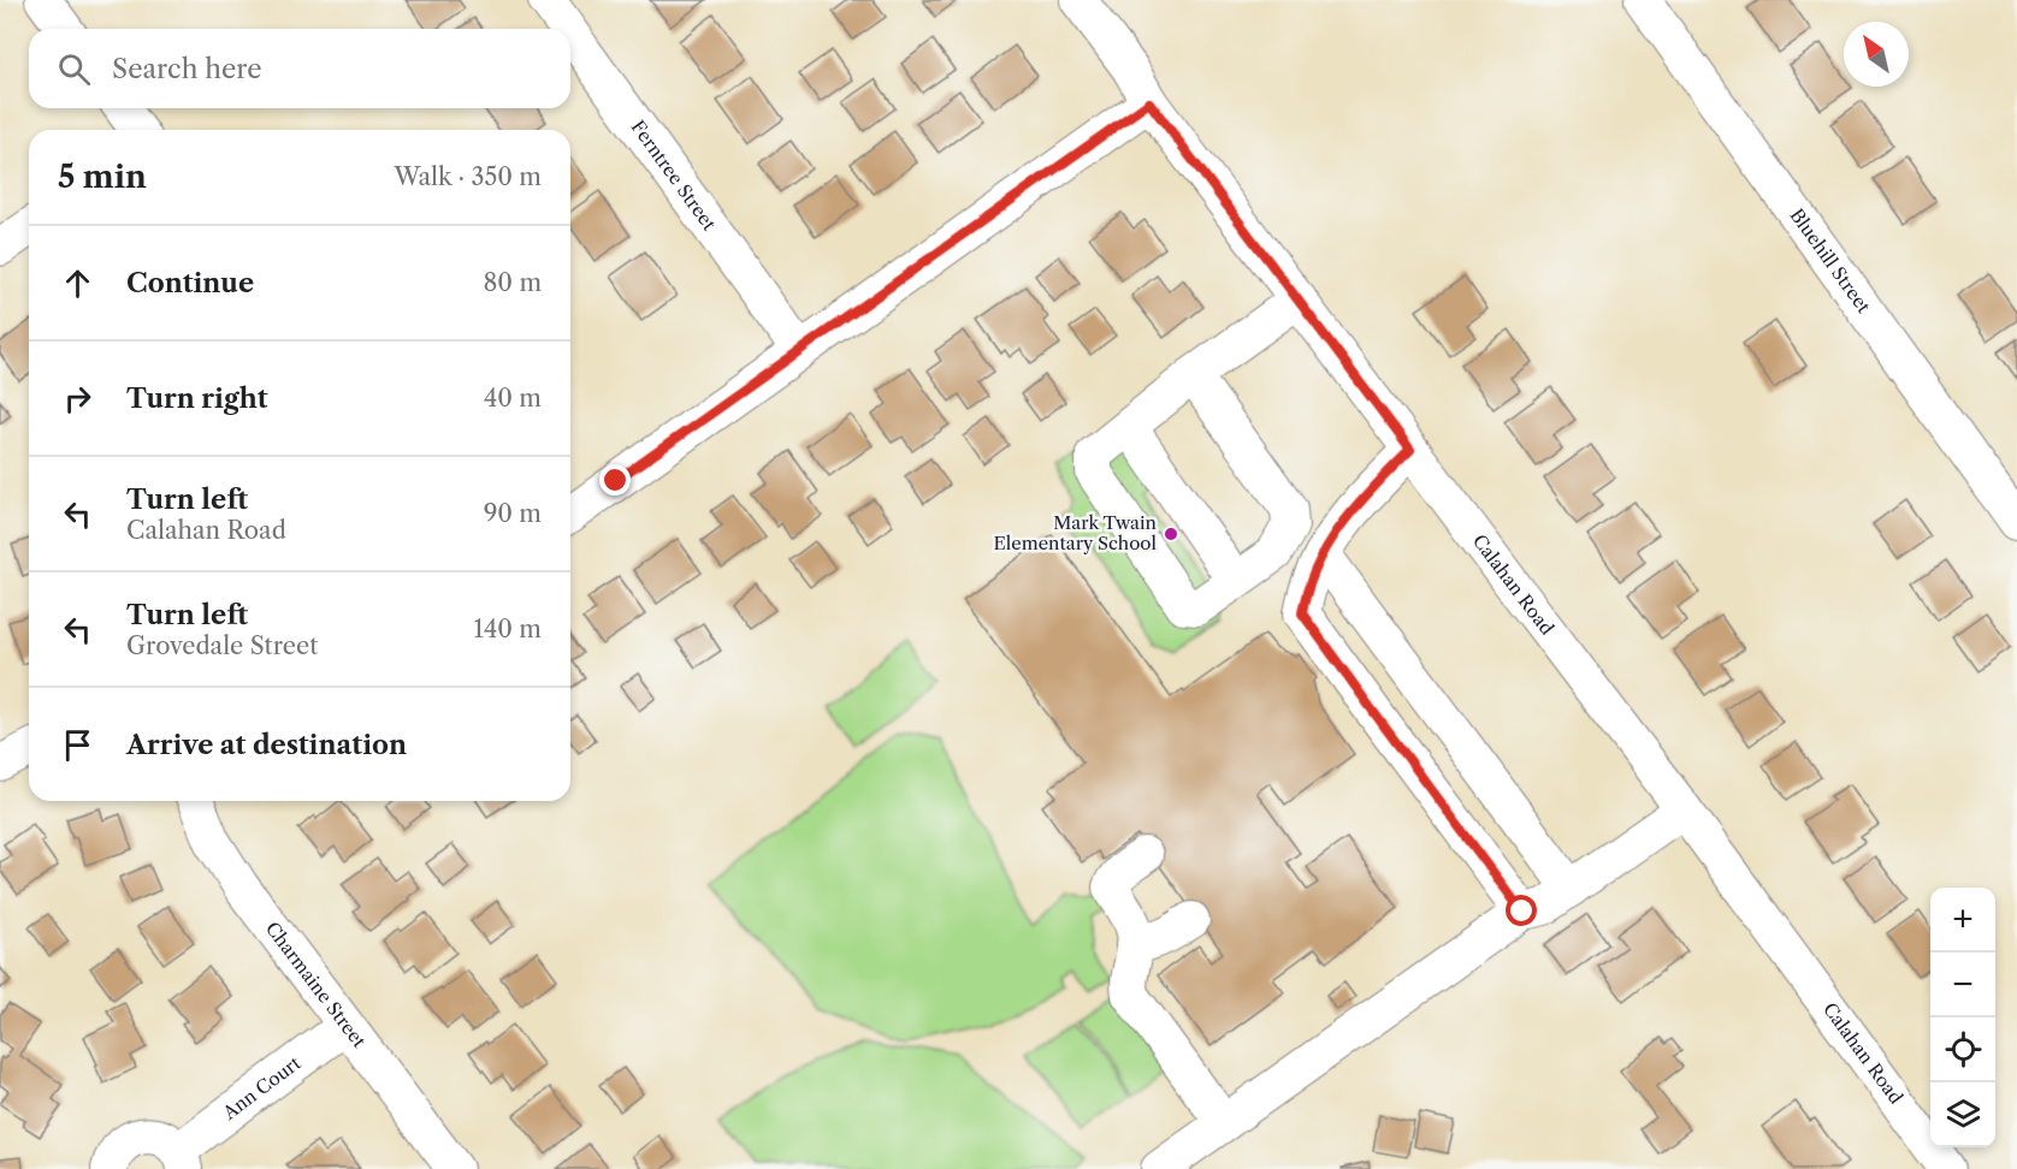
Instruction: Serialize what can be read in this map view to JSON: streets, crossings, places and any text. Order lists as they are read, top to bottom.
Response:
{
  "streets": {
    "street": [
      "Ferntree Street",
      "Bluehill Street",
      "Calahan Road",
      "Charmaine Street",
      "Ann Court"
    ]
  },
  "crossings": [
    ["Charmaine Street", "Ann Court"]
  ],
  "places": ["Mark Twain Elementary School"],
  "north": "top left",
  "page": {
    "search": "Search here",
    "heading": ["5 min", "Walk · 350 m"],
    "list": [
      ["Continue", "80 m"],
      ["Turn right", "40 m"],
      ["Turn left", "Calahan Road", "90 m"],
      ["Turn left", "Grovedale Street", "140 m"],
      "Arrive at destination"
    ],
    "map_buttons": ["+", "−"]
  }
}
